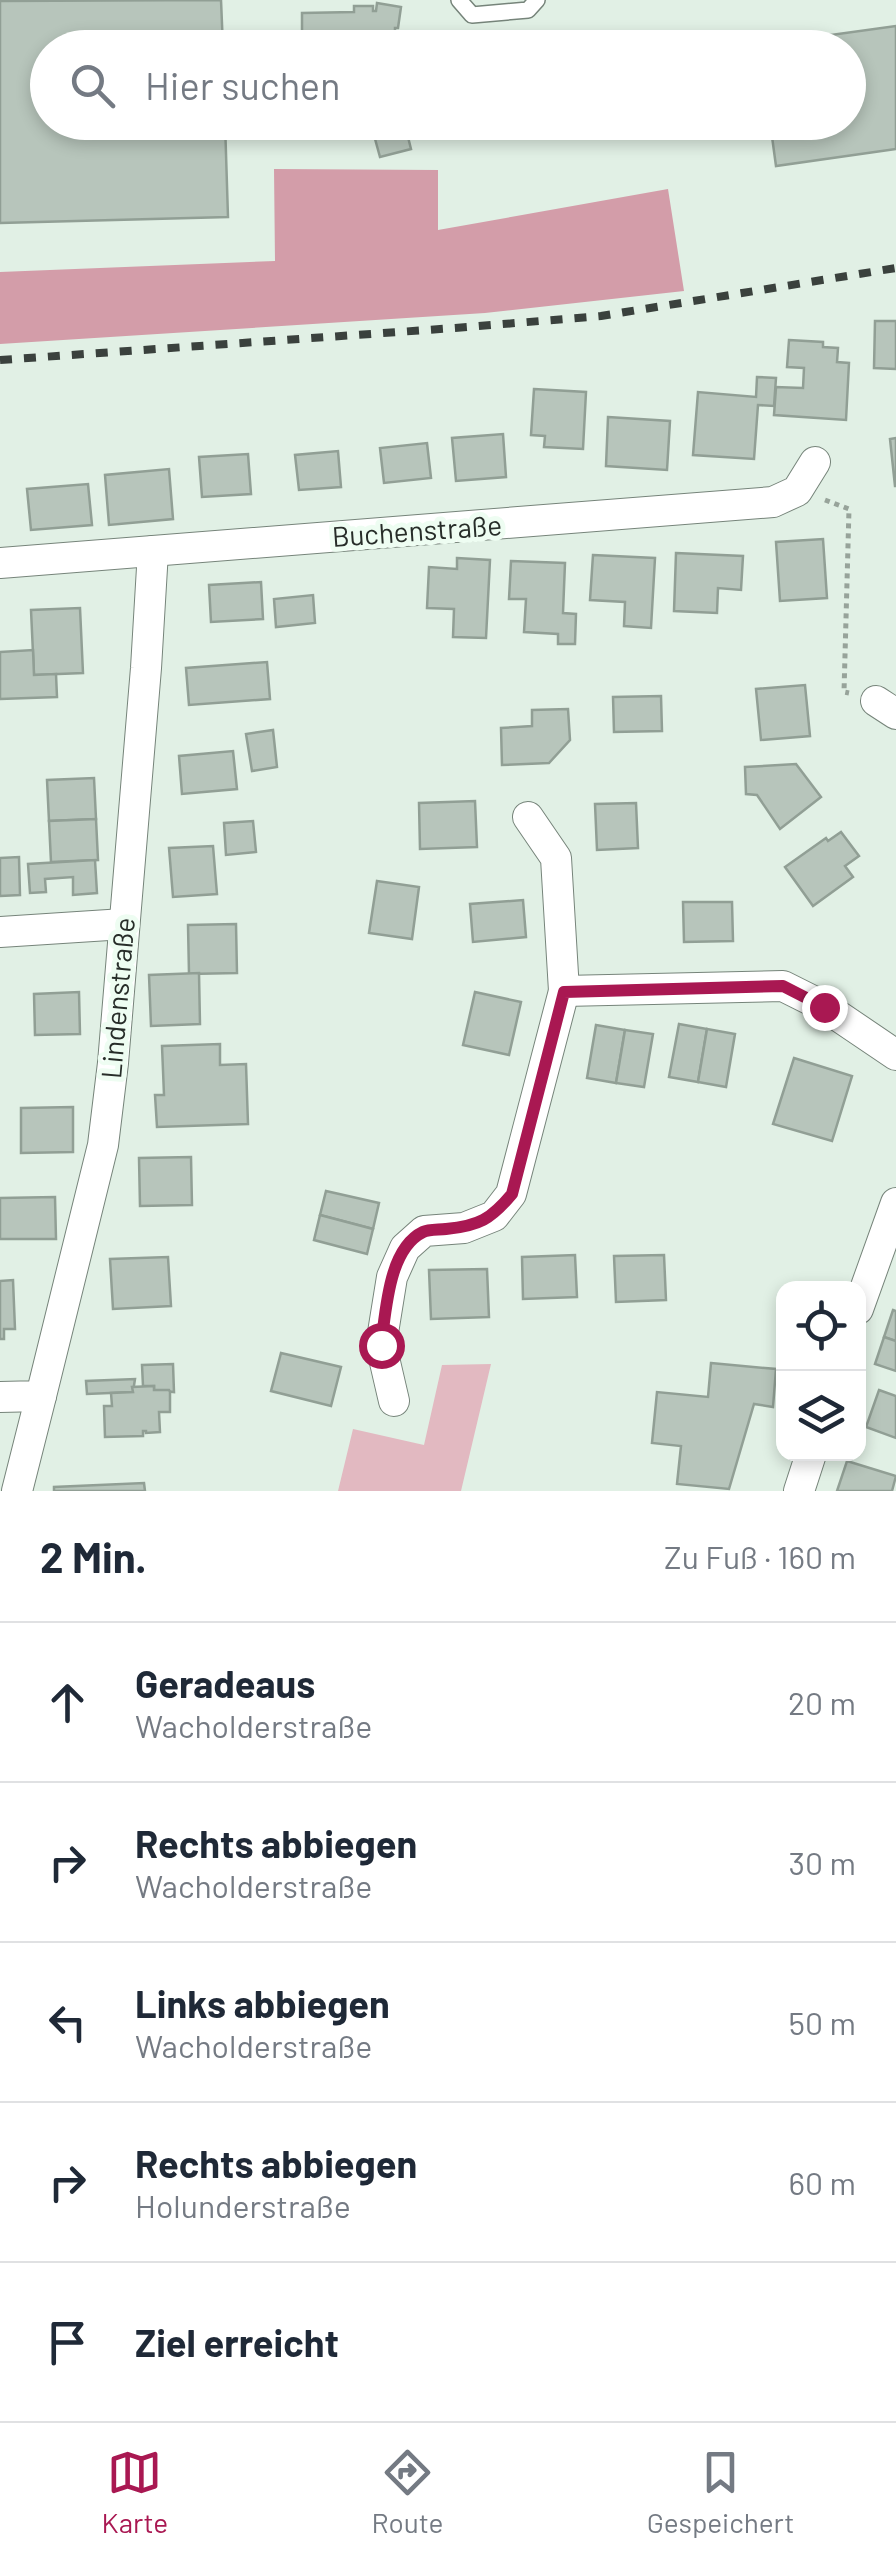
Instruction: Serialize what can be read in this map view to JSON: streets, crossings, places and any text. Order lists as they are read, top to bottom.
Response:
{
  "streets": {
    "street": ["Buchenstraße", "Lindenstraße"]
  },
  "crossings": [
    ["Buchenstraße", "Lindenstraße"]
  ],
  "page": {
    "search": "Hier suchen",
    "heading": ["2 Min.", "Zu Fuß · 160 m"],
    "list": [
      ["Geradeaus", "Wacholderstraße", "20 m"],
      ["Rechts abbiegen", "Wacholderstraße", "30 m"],
      ["Links abbiegen", "Wacholderstraße", "50 m"],
      ["Rechts abbiegen", "Holunderstraße", "60 m"],
      "Ziel erreicht"
    ],
    "nav": ["Karte", "Route", "Gespeichert"]
  }
}
